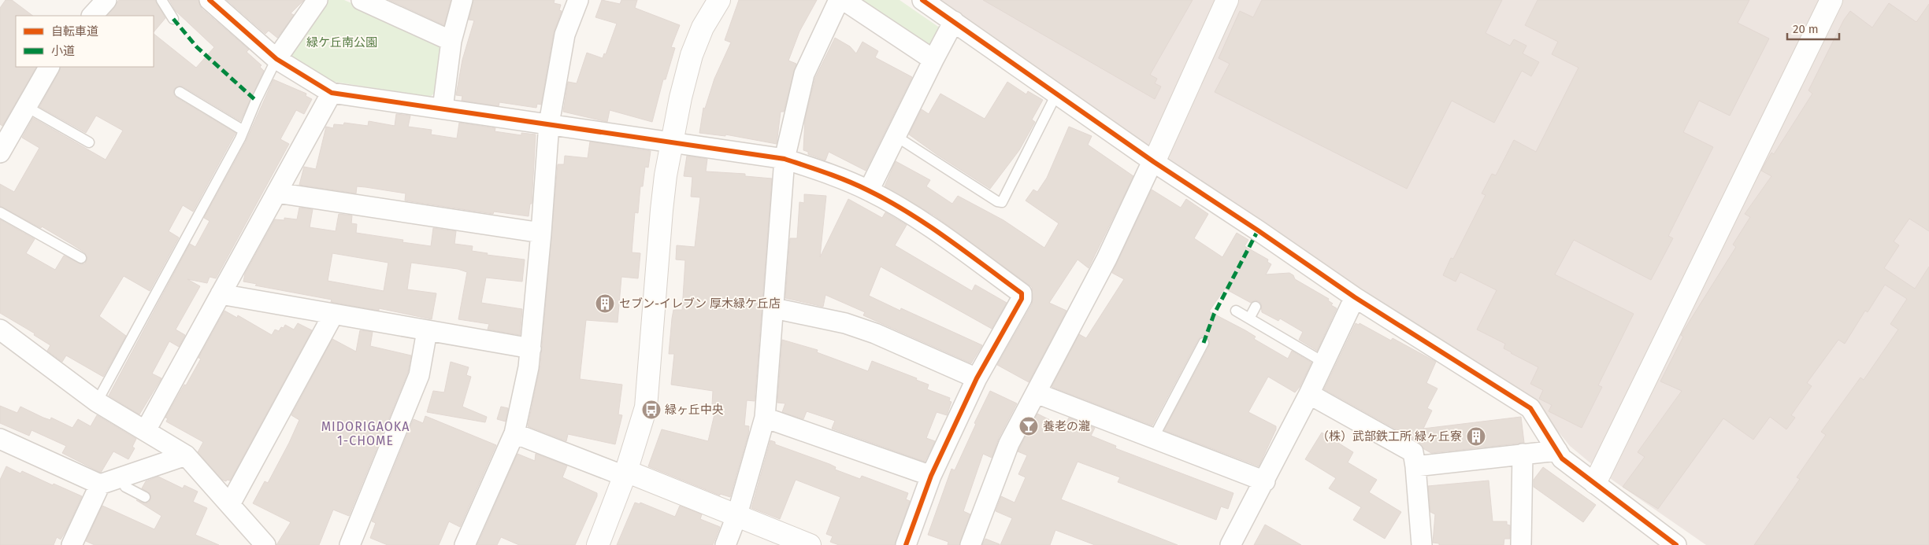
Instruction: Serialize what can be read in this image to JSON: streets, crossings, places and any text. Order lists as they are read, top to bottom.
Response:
{
  "districts": ["MIDORIGAOKA 1-CHOME"],
  "parks": ["緑ケ丘南公園"],
  "places": {
    "building": ["セブン-イレブン 厚木緑ケ丘店", "（株）武部鉄工所 緑ヶ丘寮"],
    "bus stop": ["緑ヶ丘中央"],
    "bar": ["養老の瀧"]
  },
  "legend": ["自転車道", "小道"],
  "scale_bar": "20 m"
}
